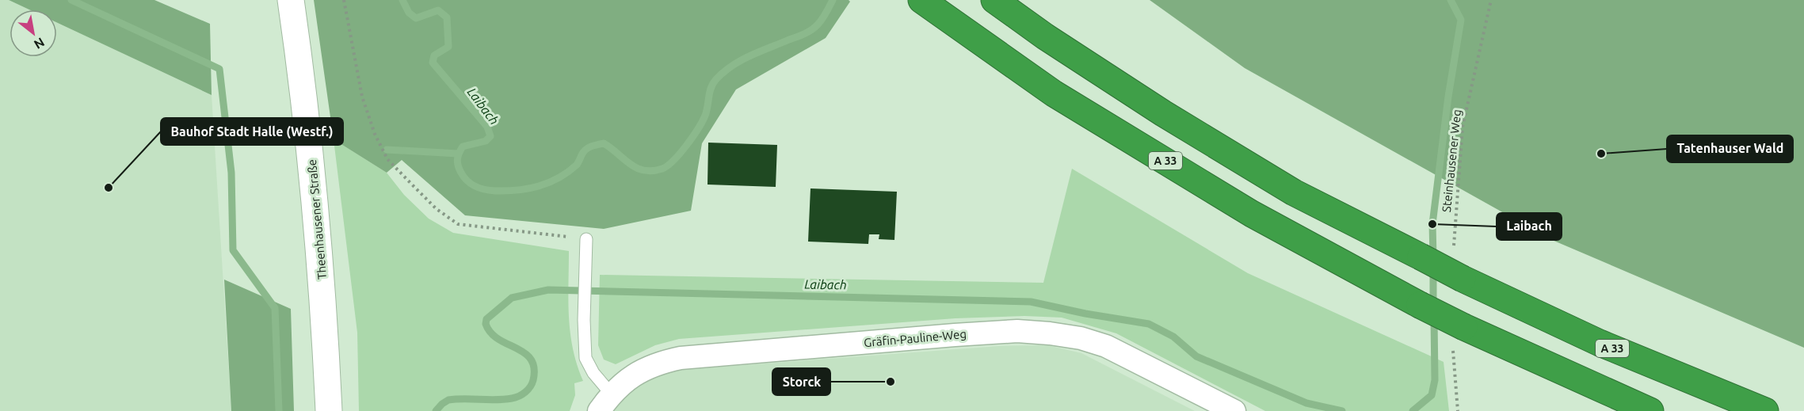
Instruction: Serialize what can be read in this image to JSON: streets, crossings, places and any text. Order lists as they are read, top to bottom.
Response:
{
  "streets": {
    "highway": ["A 33"],
    "main road": ["Theenhausener Straße"],
    "street": ["Gräfin-Pauline-Weg"],
    "path": ["Steinhausener Weg"]
  },
  "water": ["Laibach"],
  "places": [
    "Tatenhauser Wald",
    "Bauhof Stadt Halle (Westf.)",
    "Laibach",
    "Storck"
  ],
  "north": "bottom right"
}
